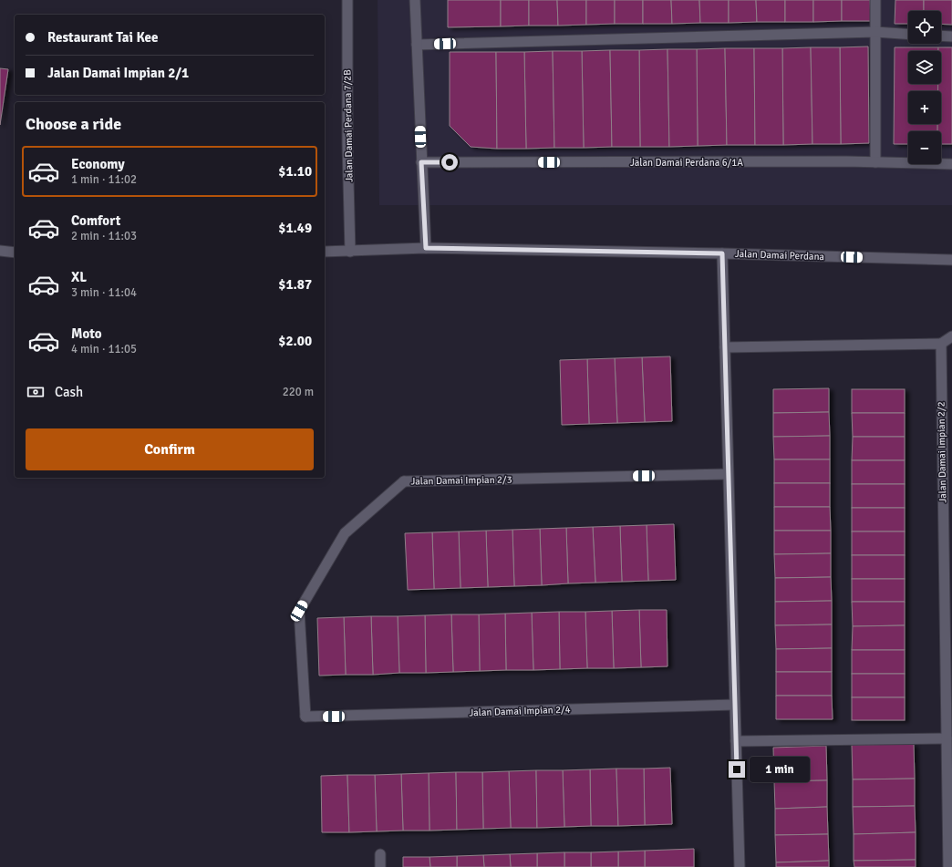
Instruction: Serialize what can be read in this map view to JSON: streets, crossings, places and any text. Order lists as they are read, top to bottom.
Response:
{
  "streets": {
    "street": [
      "Jalan Damai Perdana 7/2B",
      "Jalan Damai Perdana 6/1A",
      "Jalan Damai Perdana",
      "Jalan Damai Impian 2/2",
      "Jalan Damai Impian 2/3",
      "Jalan Damai Impian 2/4"
    ]
  },
  "crossings": [
    ["Jalan Damai Perdana 7/2B", "Jalan Damai Perdana"],
    ["Jalan Damai Impian 2/3", "Jalan Damai Impian 2/4"]
  ],
  "page": {
    "map_buttons": ["+", "−"],
    "banner": ["Restaurant Tai Kee", "Jalan Damai Impian 2/1"],
    "heading": "Choose a ride",
    "list": [
      {
        "name": "Economy",
        "note": "1 min · 11:02",
        "value": "$1.10"
      },
      {
        "name": "Comfort",
        "note": "2 min · 11:03",
        "value": "$1.49"
      },
      {
        "name": "XL",
        "note": "3 min · 11:04",
        "value": "$1.87"
      },
      {
        "name": "Moto",
        "note": "4 min · 11:05",
        "value": "$2.00"
      }
    ],
    "pay": ["Cash", "220 m"],
    "buttons": "Confirm",
    "bubble": "1 min"
  }
}
